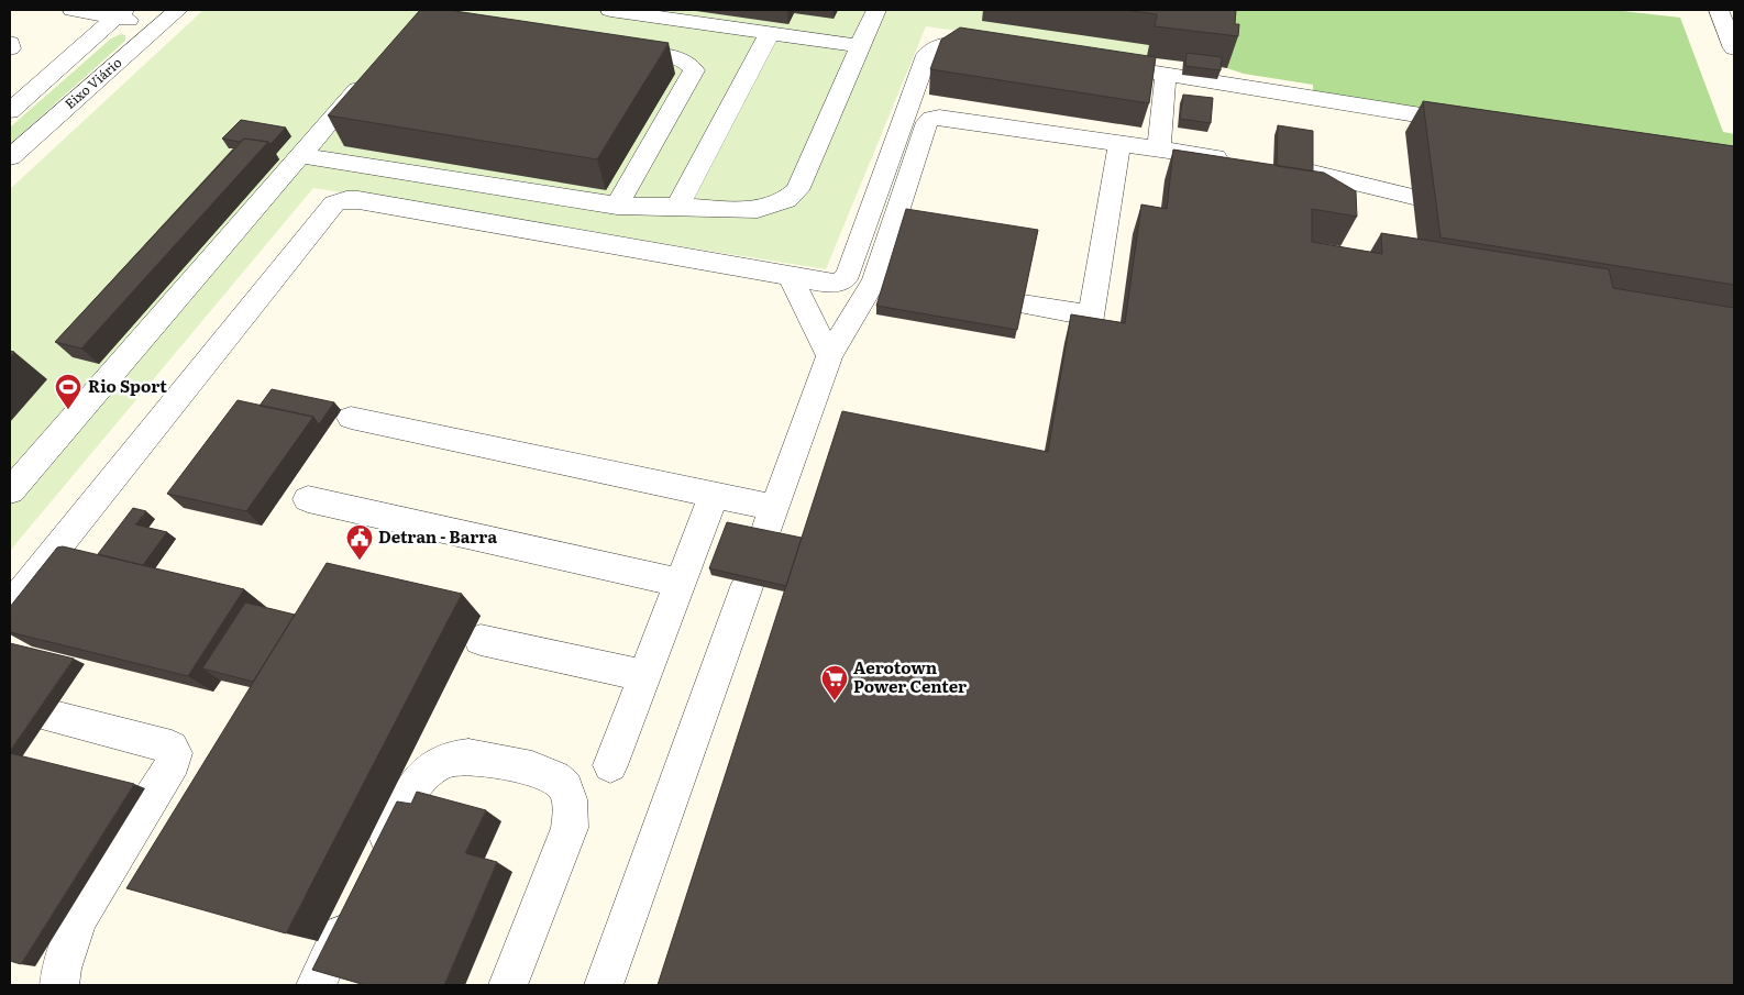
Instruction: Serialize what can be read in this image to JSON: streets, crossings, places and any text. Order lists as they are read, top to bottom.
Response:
{
  "streets": {
    "street": ["Eixo Viário"]
  },
  "places": {
    "sports": ["Rio Sport"],
    "public building": ["Detran - Barra"],
    "supermarket": ["Aerotown Power Center"]
  }
}
